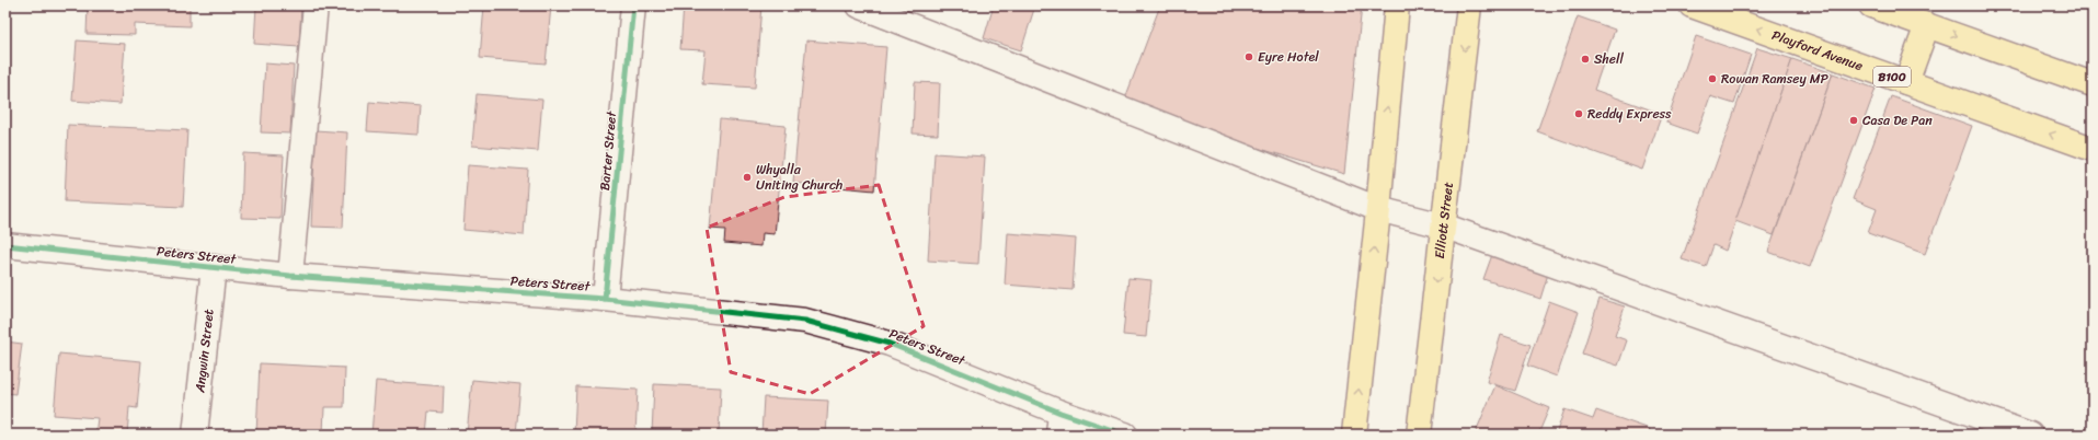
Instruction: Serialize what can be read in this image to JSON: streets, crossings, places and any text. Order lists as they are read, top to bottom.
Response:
{
  "streets": {
    "main road": ["Playford Avenue", "B100", "Elliott Street"],
    "street": ["Barter Street", "Peters Street", "Angwin Street"]
  },
  "crossings": [
    ["Barter Street", "Peters Street"],
    ["Peters Street", "Angwin Street"]
  ],
  "places": [
    "Eyre Hotel",
    "Shell",
    "Rowan Ramsey MP",
    "Reddy Express",
    "Casa De Pan",
    "Whyalla Uniting Church"
  ]
}
